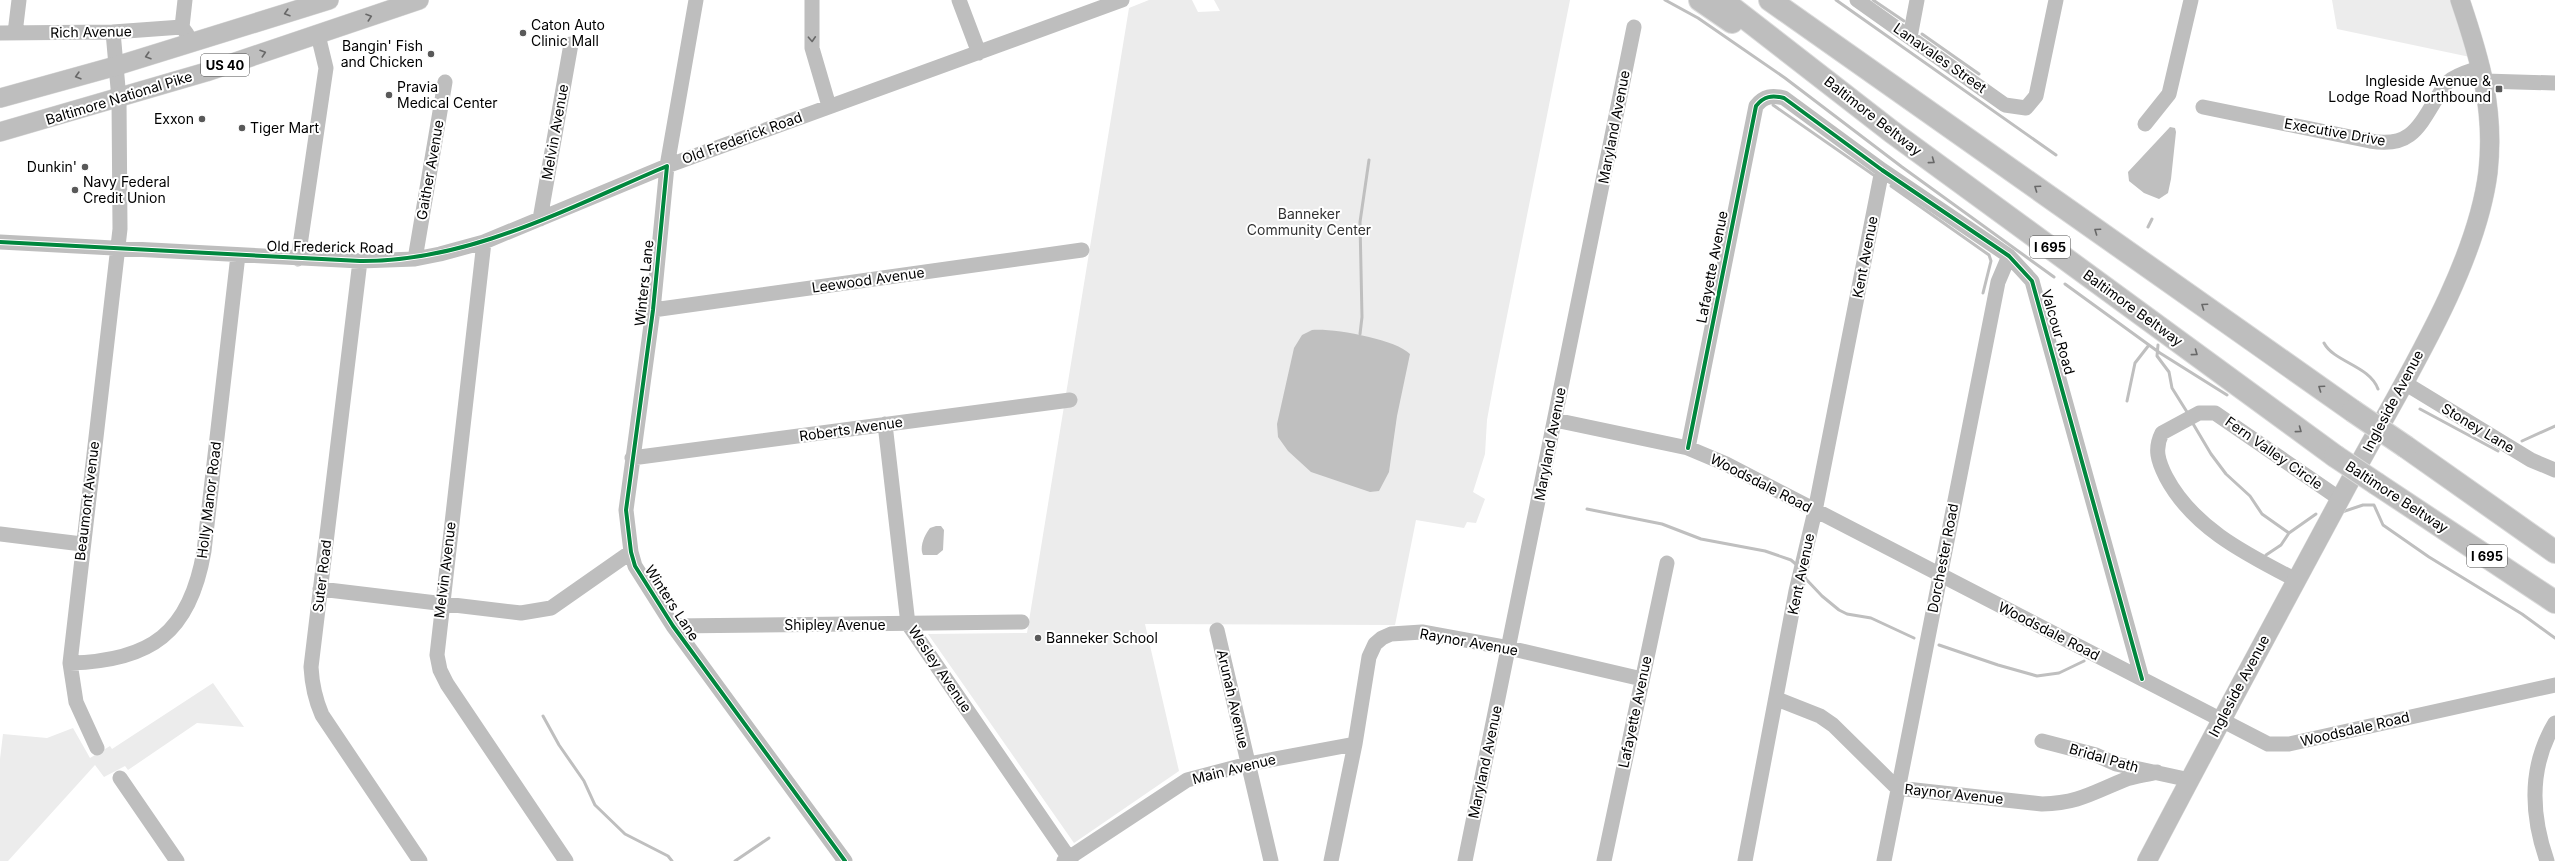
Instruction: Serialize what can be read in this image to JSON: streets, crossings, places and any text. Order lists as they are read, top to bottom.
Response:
{
  "streets": {
    "highway": ["Baltimore Beltway", "I 695"],
    "main road": ["US 40", "Baltimore National Pike", "Ingleside Avenue"],
    "street": [
      "Rich Avenue",
      "Lanavales Street",
      "Maryland Avenue",
      "Melvin Avenue",
      "Executive Drive",
      "Old Frederick Road",
      "Gaither Avenue",
      "Kent Avenue",
      "Lafayette Avenue",
      "Leewood Avenue",
      "Winters Lane",
      "Valcour Road",
      "Stoney Lane",
      "Roberts Avenue",
      "Fern Valley Circle",
      "Woodsdale Road",
      "Holly Manor Road",
      "Beaumont Avenue",
      "Dorchester Road",
      "Suter Road",
      "Shipley Avenue",
      "Raynor Avenue",
      "Wesley Avenue",
      "Arunah Avenue",
      "Bridal Path",
      "Main Avenue"
    ]
  },
  "crossings": [
    ["Rich Avenue", "Beaumont Avenue"],
    ["US 40", "Beaumont Avenue"],
    ["Baltimore National Pike", "Beaumont Avenue"],
    ["Maryland Avenue", "Woodsdale Road"],
    ["Maryland Avenue", "Raynor Avenue"],
    ["Melvin Avenue", "Old Frederick Road"],
    ["Executive Drive", "Ingleside Avenue"],
    ["Old Frederick Road", "Gaither Avenue"],
    ["Old Frederick Road", "Winters Lane"],
    ["Old Frederick Road", "Holly Manor Road"],
    ["Old Frederick Road", "Beaumont Avenue"],
    ["Old Frederick Road", "Suter Road"],
    ["Kent Avenue", "Valcour Road"],
    ["Kent Avenue", "Woodsdale Road"],
    ["Kent Avenue", "Raynor Avenue"],
    ["Lafayette Avenue", "Valcour Road"],
    ["Lafayette Avenue", "Woodsdale Road"],
    ["Lafayette Avenue", "Raynor Avenue"],
    ["Leewood Avenue", "Winters Lane"],
    ["Winters Lane", "Roberts Avenue"],
    ["Winters Lane", "Shipley Avenue"],
    ["Valcour Road", "Woodsdale Road"],
    ["Valcour Road", "Dorchester Road"],
    ["Ingleside Avenue", "Stoney Lane"],
    ["Ingleside Avenue", "Fern Valley Circle"],
    ["Ingleside Avenue", "Woodsdale Road"],
    ["Ingleside Avenue", "Bridal Path"],
    ["Roberts Avenue", "Wesley Avenue"],
    ["Woodsdale Road", "Dorchester Road"],
    ["Holly Manor Road", "Beaumont Avenue"],
    ["Dorchester Road", "Raynor Avenue"],
    ["Shipley Avenue", "Wesley Avenue"],
    ["Raynor Avenue", "Bridal Path"],
    ["Raynor Avenue", "Main Avenue"],
    ["Wesley Avenue", "Main Avenue"],
    ["Arunah Avenue", "Main Avenue"]
  ],
  "parks": ["Banneker Community Center"],
  "places": {
    "other": [
      "Caton Auto Clinic Mall",
      "Bangin' Fish and Chicken",
      "Pravia Medical Center",
      "Exxon",
      "Tiger Mart",
      "Dunkin'",
      "Navy Federal Credit Union",
      "Banneker School"
    ],
    "transit": ["Ingleside Avenue & Lodge Road Northbound"]
  }
}
